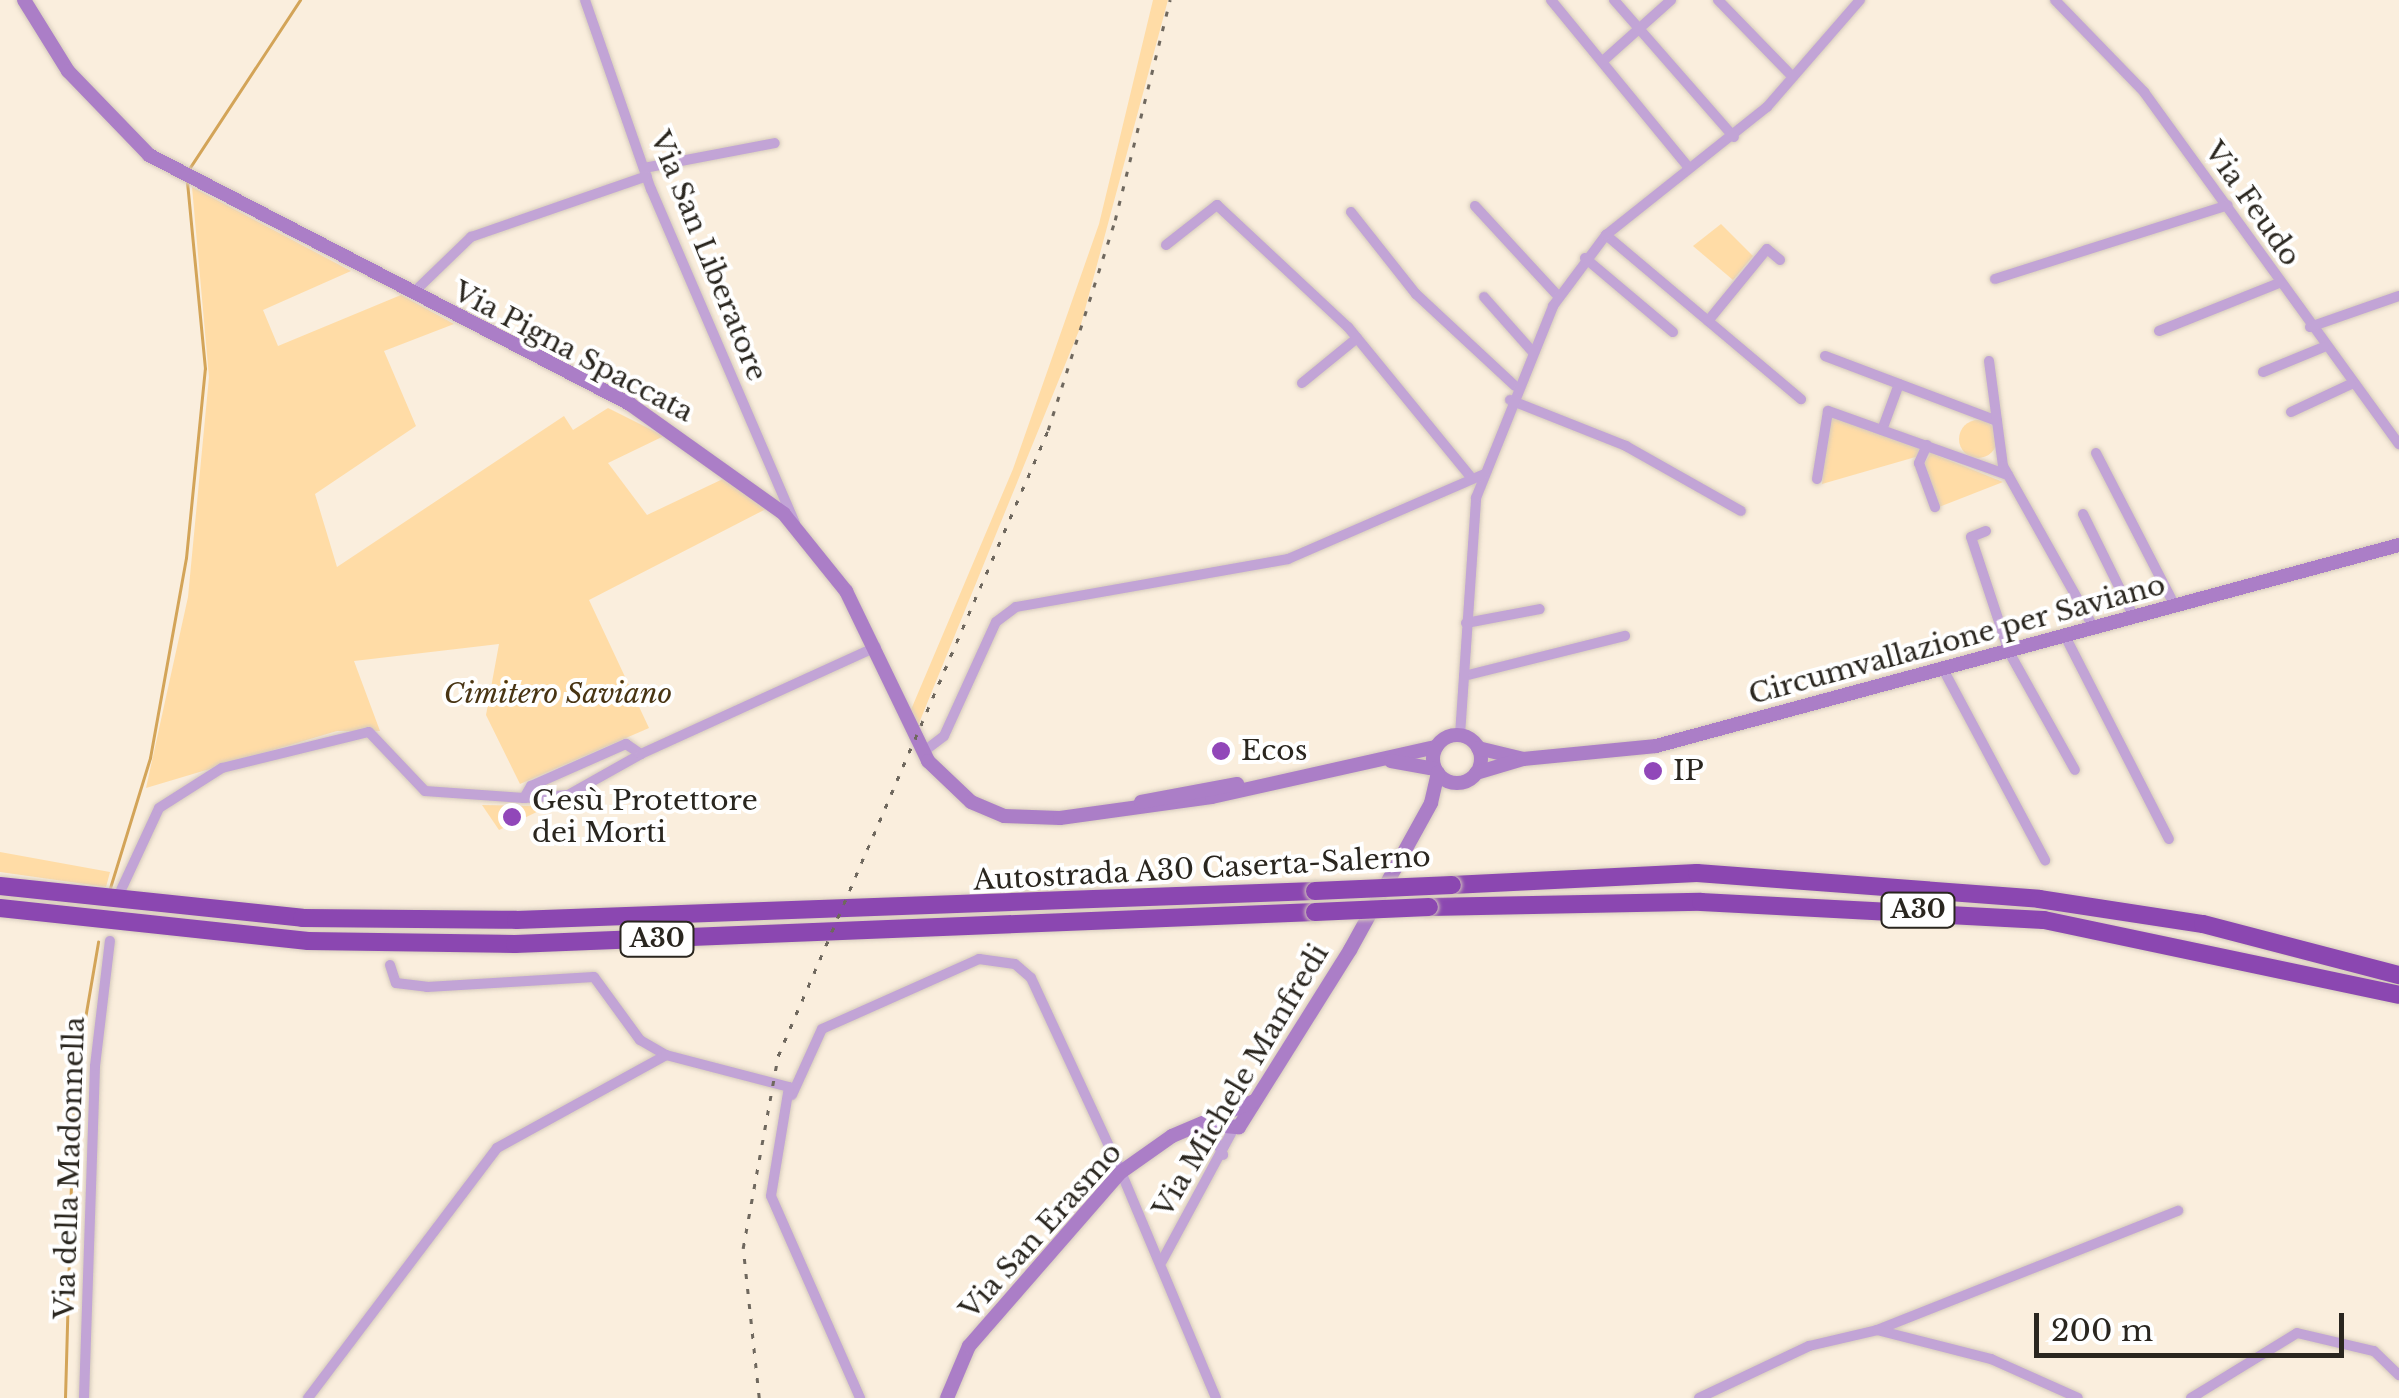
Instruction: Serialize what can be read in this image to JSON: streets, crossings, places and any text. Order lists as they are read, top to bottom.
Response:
{
  "streets": {
    "highway": ["Autostrada A30 Caserta-Salerno", "A30"],
    "main road": [
      "Via Pigna Spaccata",
      "Circumvallazione per Saviano",
      "Via Michele Manfredi",
      "Via San Erasmo"
    ],
    "street": ["Via Feudo", "Via San Liberatore", "Via della Madonnella"]
  },
  "crossings": [
    ["Via San Liberatore", "Via Pigna Spaccata"],
    ["Via Michele Manfredi", "Via San Erasmo"]
  ],
  "parks": ["Cimitero Saviano"],
  "places": ["Ecos", "IP", "Gesù Protettore dei Morti"],
  "scale_bar": "200 m"
}
